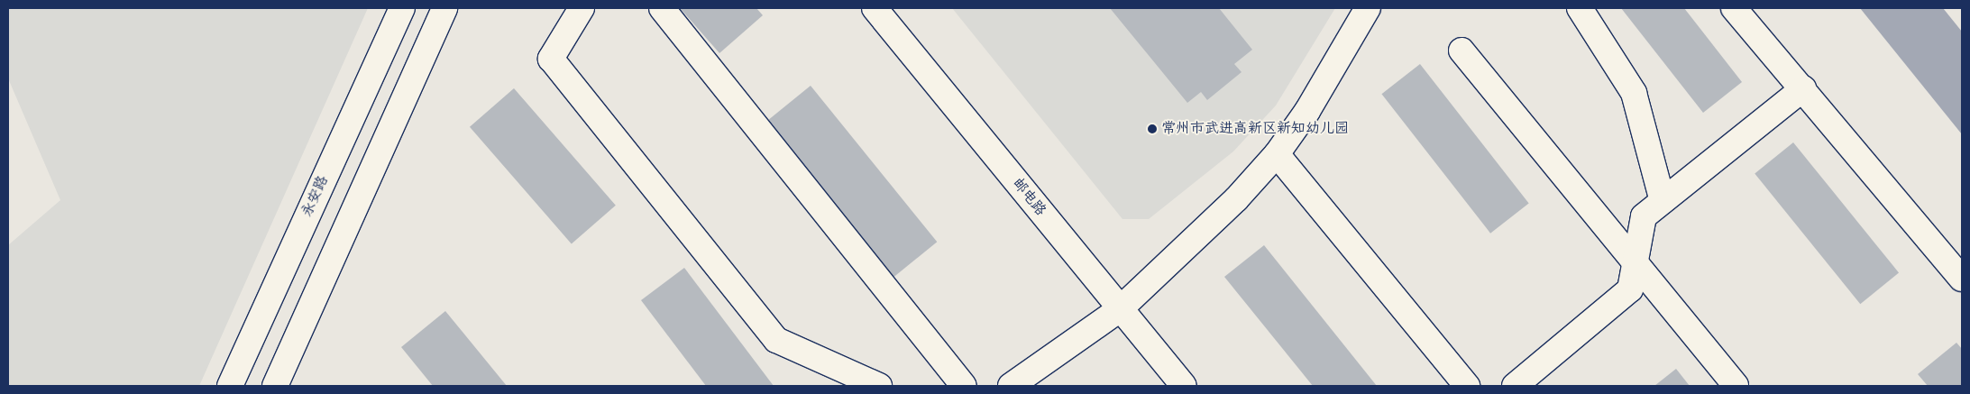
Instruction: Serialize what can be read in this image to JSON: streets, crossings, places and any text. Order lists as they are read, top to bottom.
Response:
{
  "streets": {
    "street": ["永安路", "邮电路"]
  },
  "places": ["常州市武进高新区新知幼儿园"]
}
